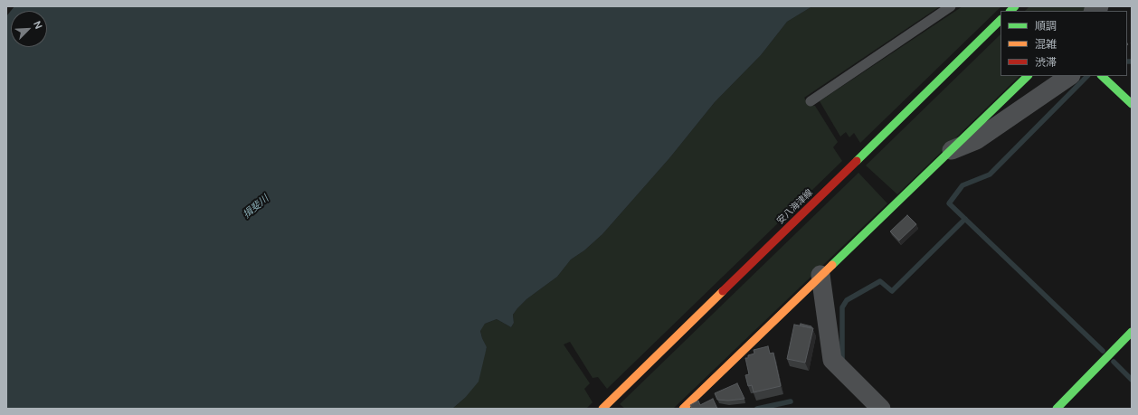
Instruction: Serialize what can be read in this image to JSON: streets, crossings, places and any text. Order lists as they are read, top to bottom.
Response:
{
  "streets": {
    "street": ["安八海津線"]
  },
  "water": ["揖斐川"],
  "legend": ["順調", "混雑", "渋滞"],
  "north": "top right"
}
